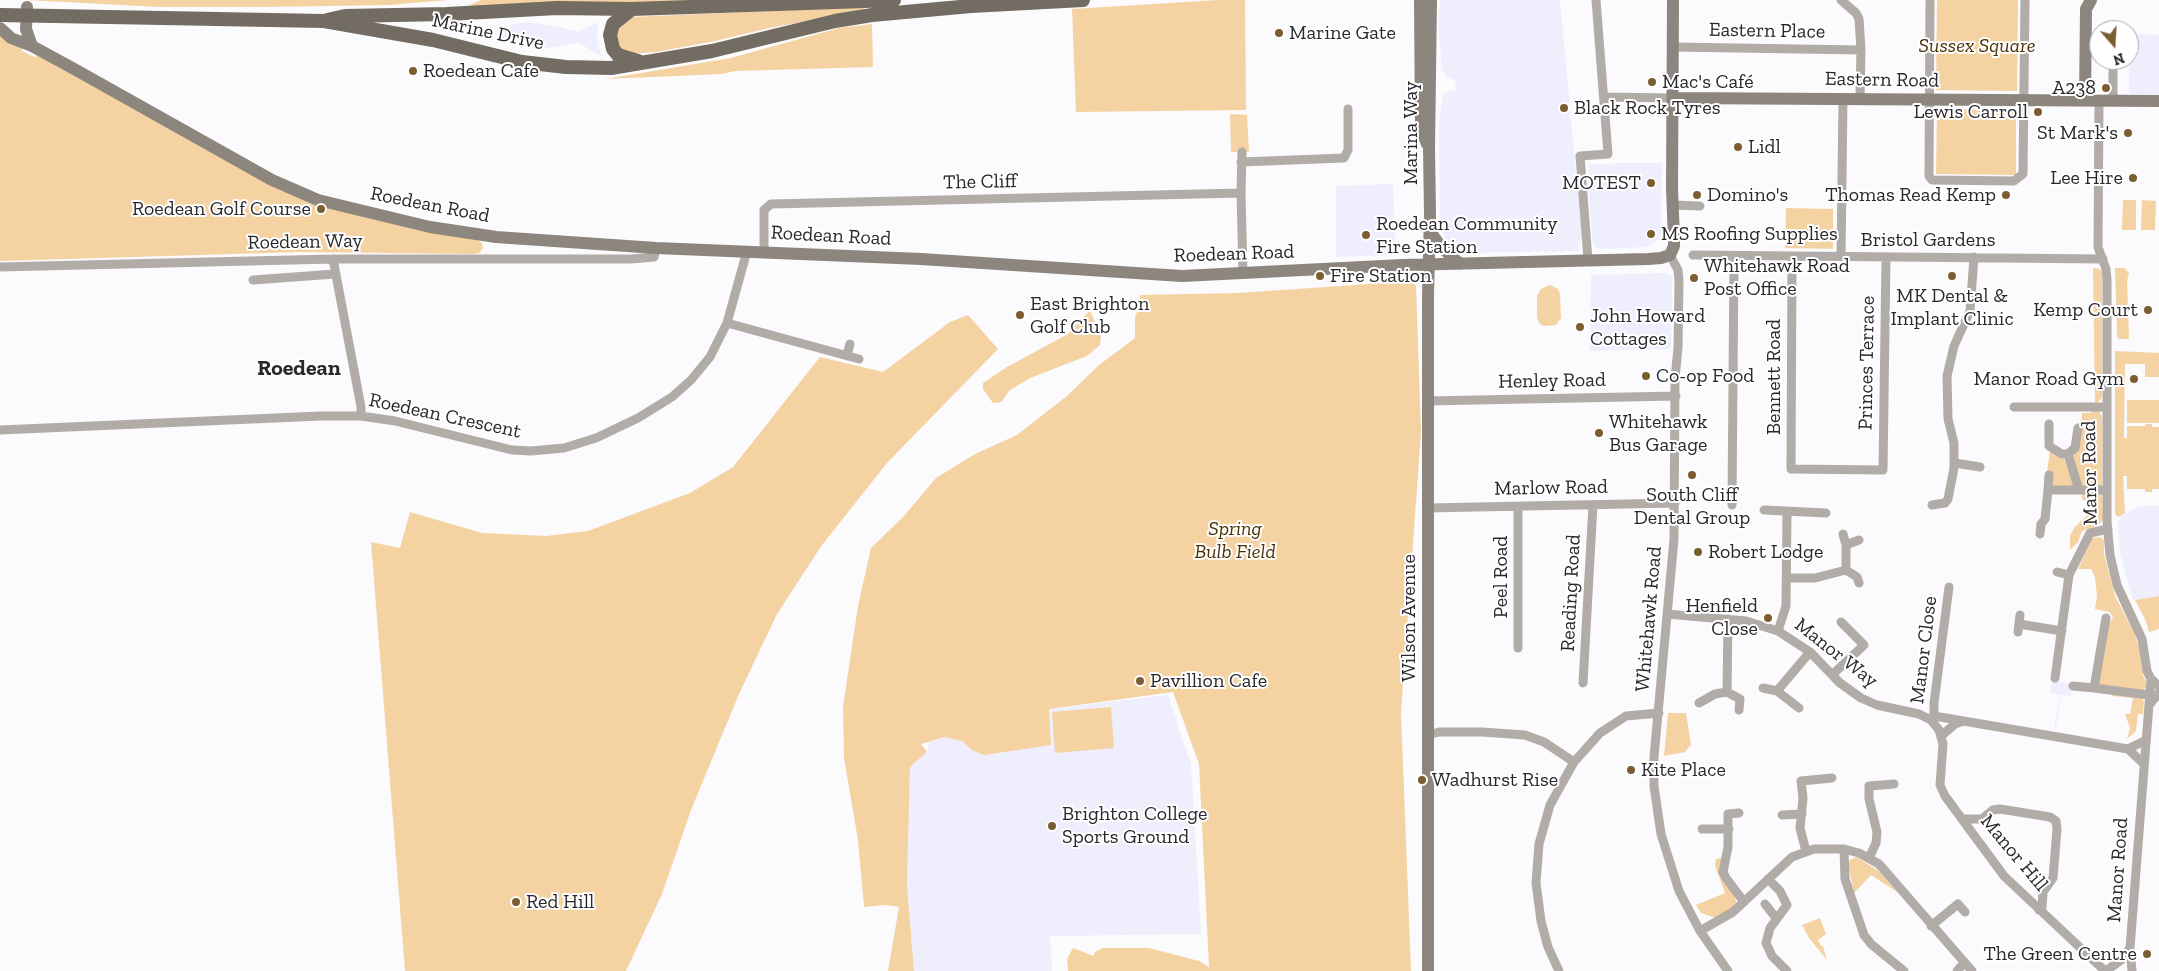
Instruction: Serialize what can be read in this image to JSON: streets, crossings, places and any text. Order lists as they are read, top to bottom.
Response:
{
  "streets": {
    "main road": [
      "Marine Drive",
      "Eastern Road",
      "Marina Way",
      "Roedean Road",
      "Wilson Avenue"
    ],
    "street": [
      "Eastern Place",
      "The Cliff",
      "Bristol Gardens",
      "Roedean Way",
      "Princes Terrace",
      "Bennett Road",
      "Henley Road",
      "Roedean Crescent",
      "Manor Road",
      "Marlow Road",
      "Peel Road",
      "Reading Road",
      "Whitehawk Road",
      "Manor Close",
      "Manor Way",
      "Manor Hill"
    ]
  },
  "crossings": [
    ["Eastern Road", "Manor Road"],
    ["Marina Way", "Roedean Road"],
    ["Marina Way", "Wilson Avenue"],
    ["The Cliff", "Roedean Road"],
    ["Roedean Road", "Roedean Way"],
    ["Roedean Road", "Roedean Crescent"],
    ["Roedean Road", "Wilson Avenue"],
    ["Roedean Road", "Whitehawk Road"],
    ["Bristol Gardens", "Princes Terrace"],
    ["Bristol Gardens", "Bennett Road"],
    ["Bristol Gardens", "Manor Road"],
    ["Princes Terrace", "Bennett Road"],
    ["Henley Road", "Wilson Avenue"],
    ["Henley Road", "Whitehawk Road"],
    ["Manor Road", "Manor Hill"],
    ["Marlow Road", "Peel Road"],
    ["Marlow Road", "Reading Road"],
    ["Marlow Road", "Wilson Avenue"],
    ["Marlow Road", "Whitehawk Road"],
    ["Whitehawk Road", "Manor Way"],
    ["Manor Close", "Manor Way"]
  ],
  "districts": ["Roedean"],
  "parks": ["Sussex Square", "Spring Bulb Field"],
  "places": [
    "Marine Gate",
    "Roedean Cafe",
    "Mac's Café",
    "A238",
    "Black Rock Tyres",
    "Lewis Carroll",
    "St Mark's",
    "Lidl",
    "Lee Hire",
    "MOTEST",
    "Domino's",
    "Thomas Read Kemp",
    "Roedean Golf Course",
    "MS Roofing Supplies",
    "Roedean Community Fire Station",
    "Fire Station",
    "MK Dental & Implant Clinic",
    "Whitehawk Road Post Office",
    "Kemp Court",
    "East Brighton Golf Club",
    "John Howard Cottages",
    "Co-op Food",
    "Manor Road Gym",
    "Whitehawk Bus Garage",
    "South Cliff Dental Group",
    "Robert Lodge",
    "Henfield Close",
    "Pavillion Cafe",
    "Kite Place",
    "Wadhurst Rise",
    "Brighton College Sports Ground",
    "Red Hill",
    "The Green Centre"
  ],
  "north": "bottom"
}
